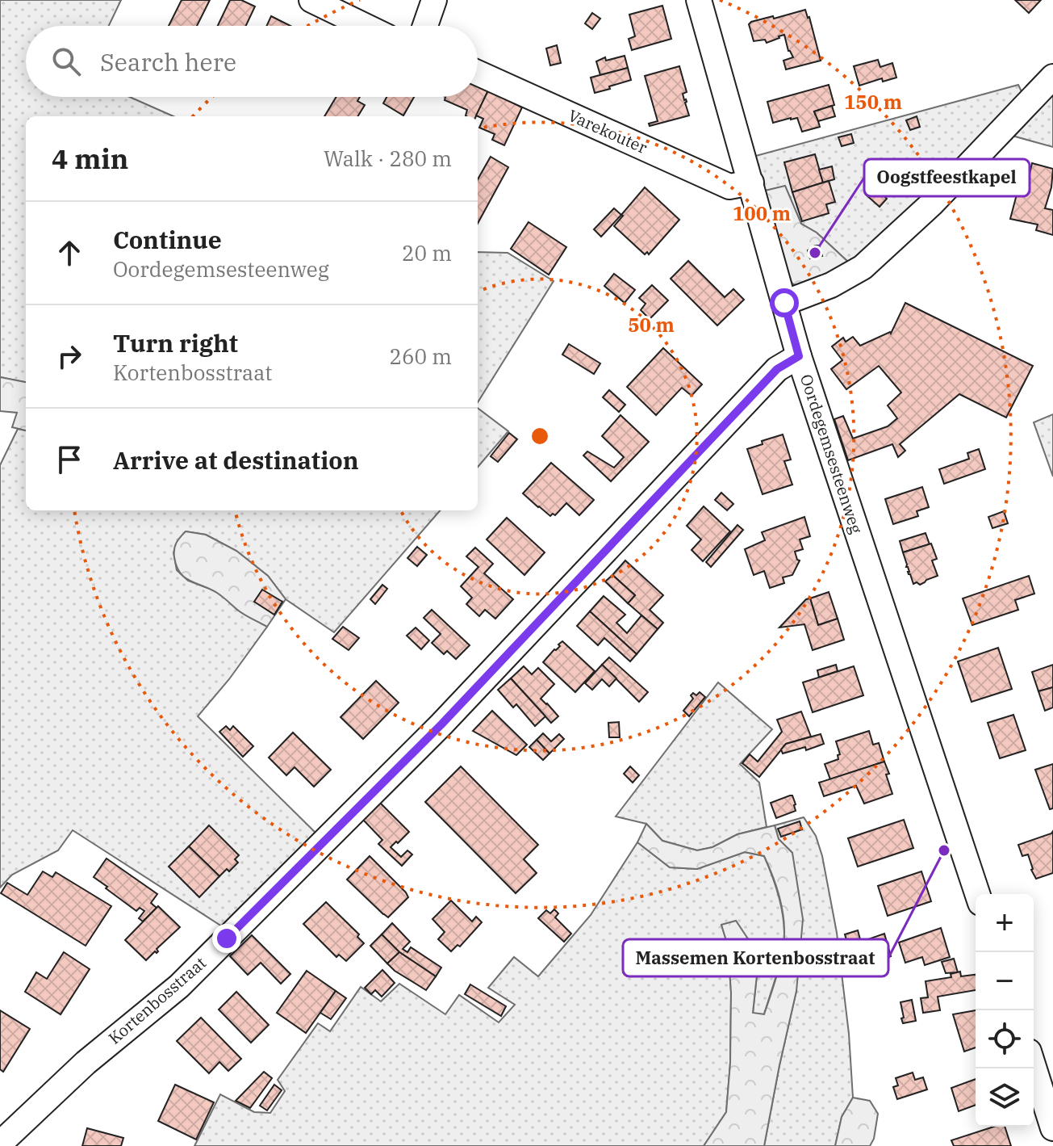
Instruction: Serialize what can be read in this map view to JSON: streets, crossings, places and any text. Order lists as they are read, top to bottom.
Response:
{
  "streets": {
    "street": ["Varekouter", "Oordegemsesteenweg", "Kortenbosstraat"]
  },
  "crossings": [
    ["Varekouter", "Oordegemsesteenweg"],
    ["Oordegemsesteenweg", "Kortenbosstraat"]
  ],
  "places": ["Oogstfeestkapel", "Massemen Kortenbosstraat"],
  "page": {
    "search": "Search here",
    "heading": ["4 min", "Walk · 280 m"],
    "list": [
      ["Continue", "Oordegemsesteenweg", "20 m"],
      ["Turn right", "Kortenbosstraat", "260 m"],
      "Arrive at destination"
    ],
    "map_buttons": ["+", "−"]
  },
  "rings": ["150 m", "100 m", "50 m"]
}
